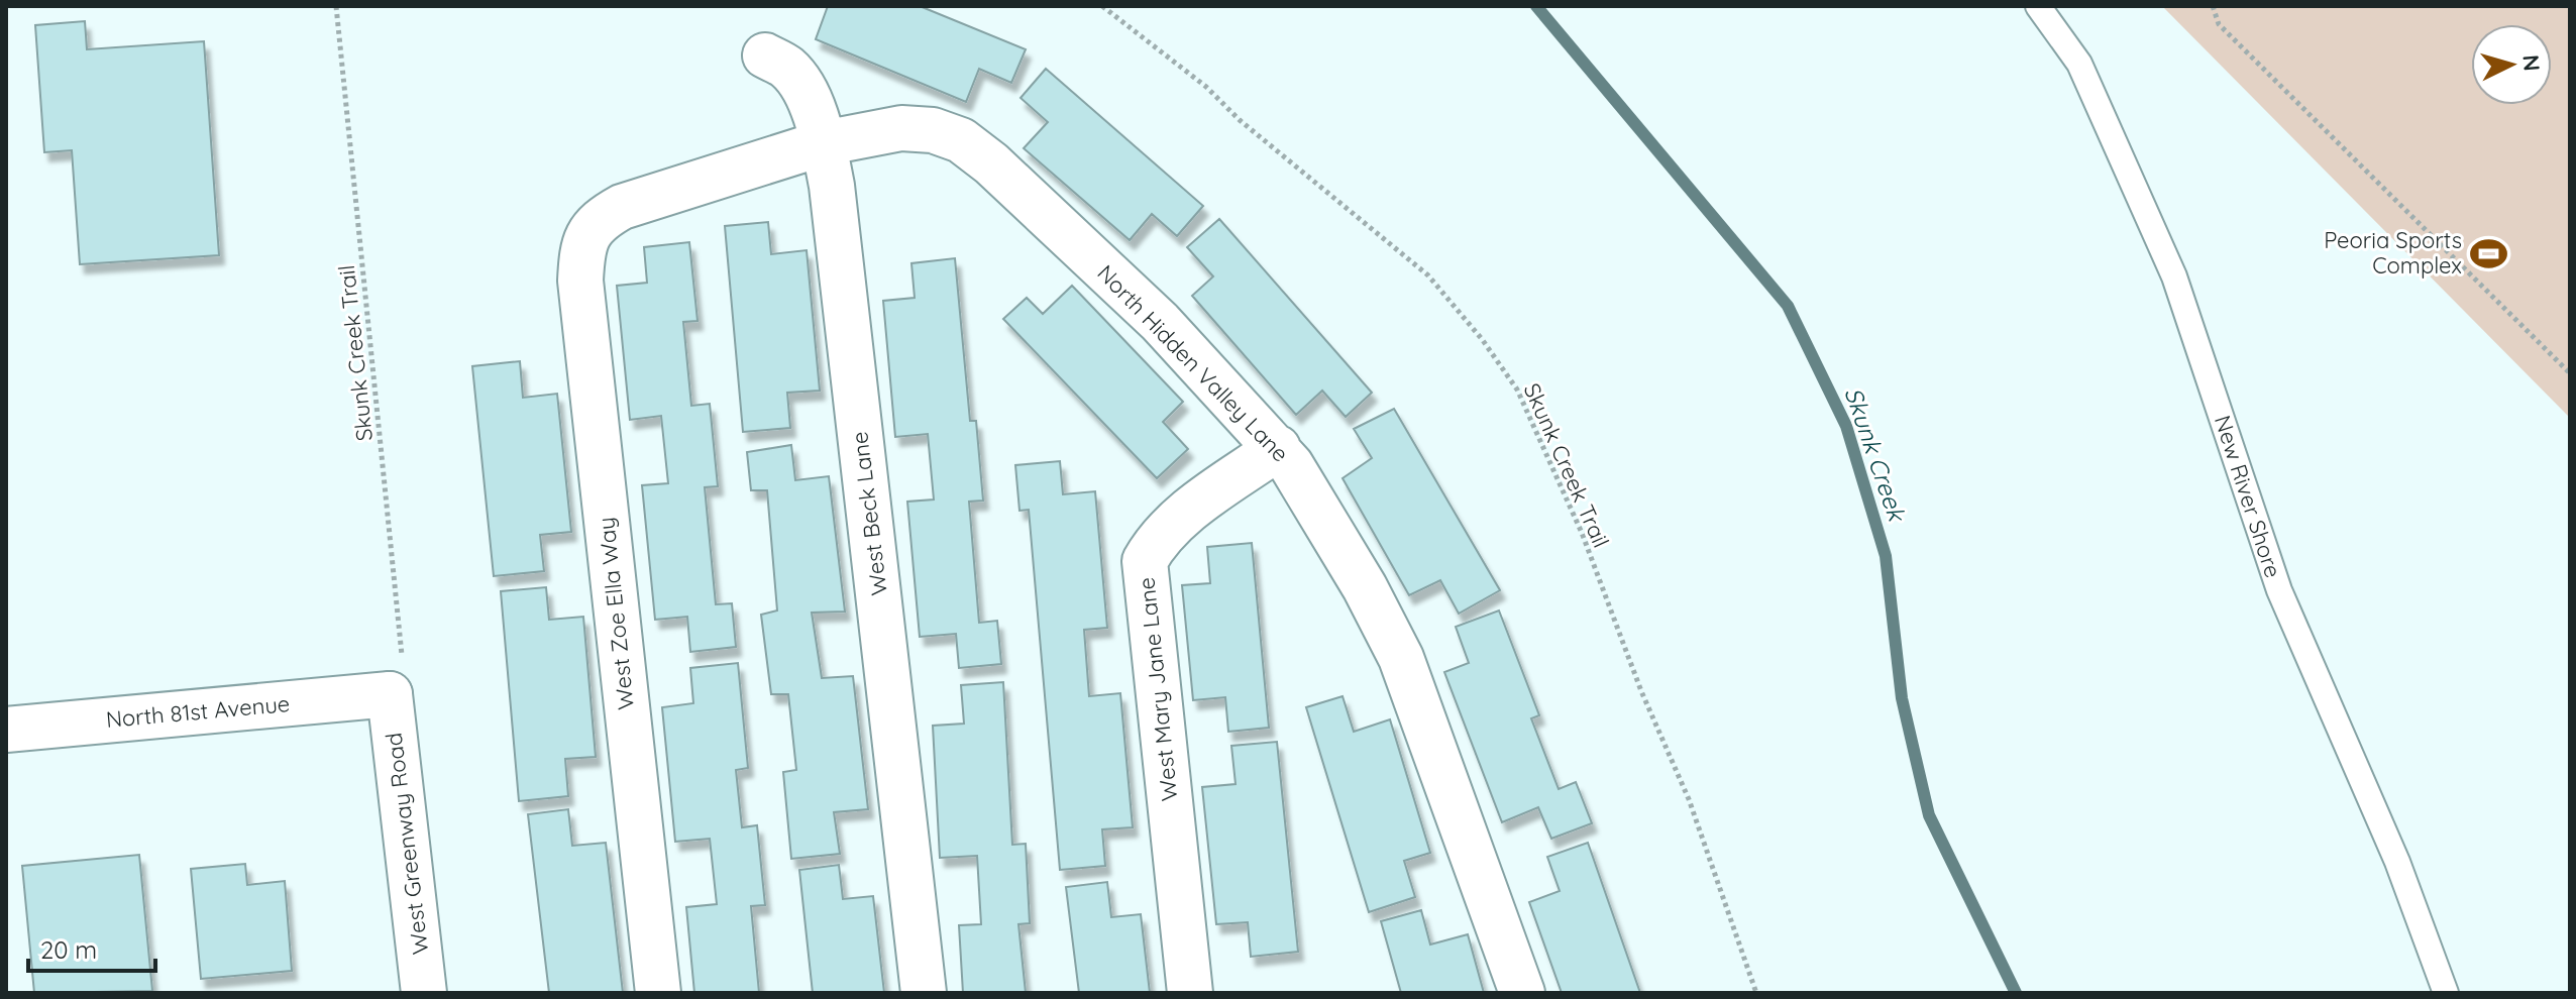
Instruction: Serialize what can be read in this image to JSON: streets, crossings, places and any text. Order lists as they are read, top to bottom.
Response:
{
  "streets": {
    "street": [
      "North Hidden Valley Lane",
      "West Beck Lane",
      "West Zoe Ella Way",
      "West Mary Jane Lane",
      "North 81st Avenue",
      "West Greenway Road"
    ],
    "lane": ["New River Shore"],
    "path": ["Skunk Creek Trail"]
  },
  "crossings": [
    ["Skunk Creek Trail", "North 81st Avenue"],
    ["Skunk Creek Trail", "West Greenway Road"],
    ["North Hidden Valley Lane", "West Beck Lane"],
    ["North Hidden Valley Lane", "West Zoe Ella Way"],
    ["North Hidden Valley Lane", "West Mary Jane Lane"],
    ["North 81st Avenue", "West Greenway Road"]
  ],
  "water": ["Skunk Creek"],
  "places": {
    "sports": ["Peoria Sports Complex"]
  },
  "scale_bar": "20 m",
  "north": "right"
}
